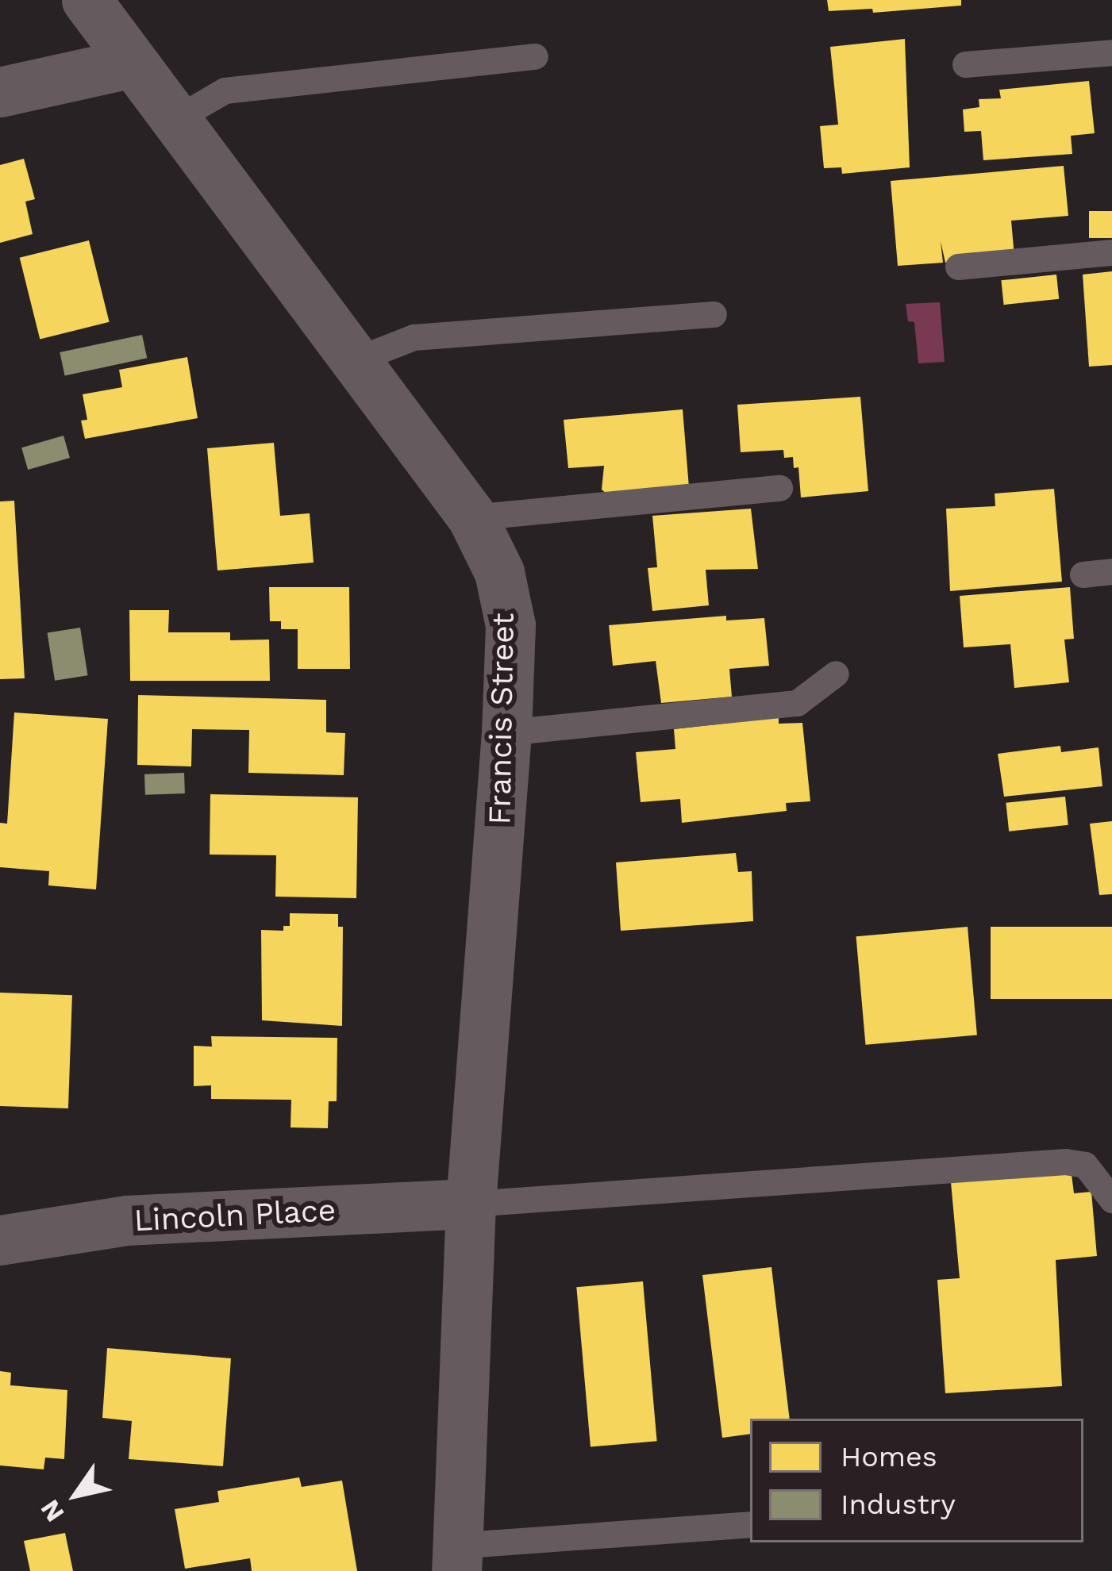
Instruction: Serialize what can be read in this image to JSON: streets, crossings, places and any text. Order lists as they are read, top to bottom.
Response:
{
  "streets": {
    "street": ["Francis Street", "Lincoln Place"]
  },
  "crossings": [
    ["Francis Street", "Lincoln Place"]
  ],
  "legend": ["Homes", "Industry"],
  "north": "bottom left"
}
